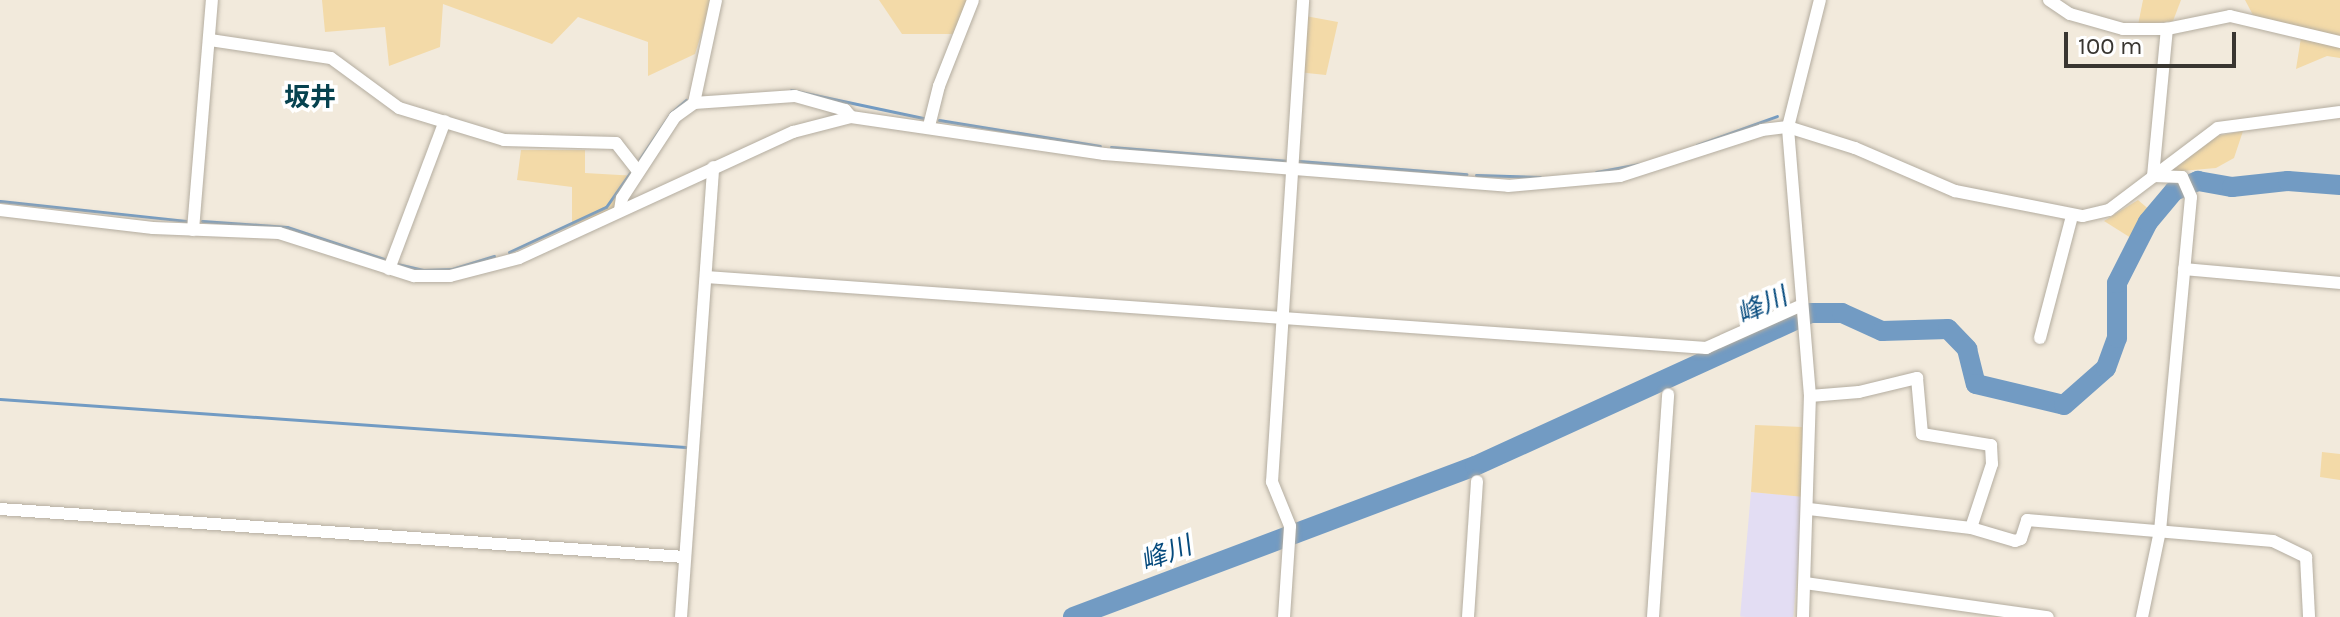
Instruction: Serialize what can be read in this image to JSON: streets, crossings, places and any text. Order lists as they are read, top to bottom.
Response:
{
  "districts": ["坂井"],
  "water": ["峰川"],
  "scale_bar": "100 m"
}
